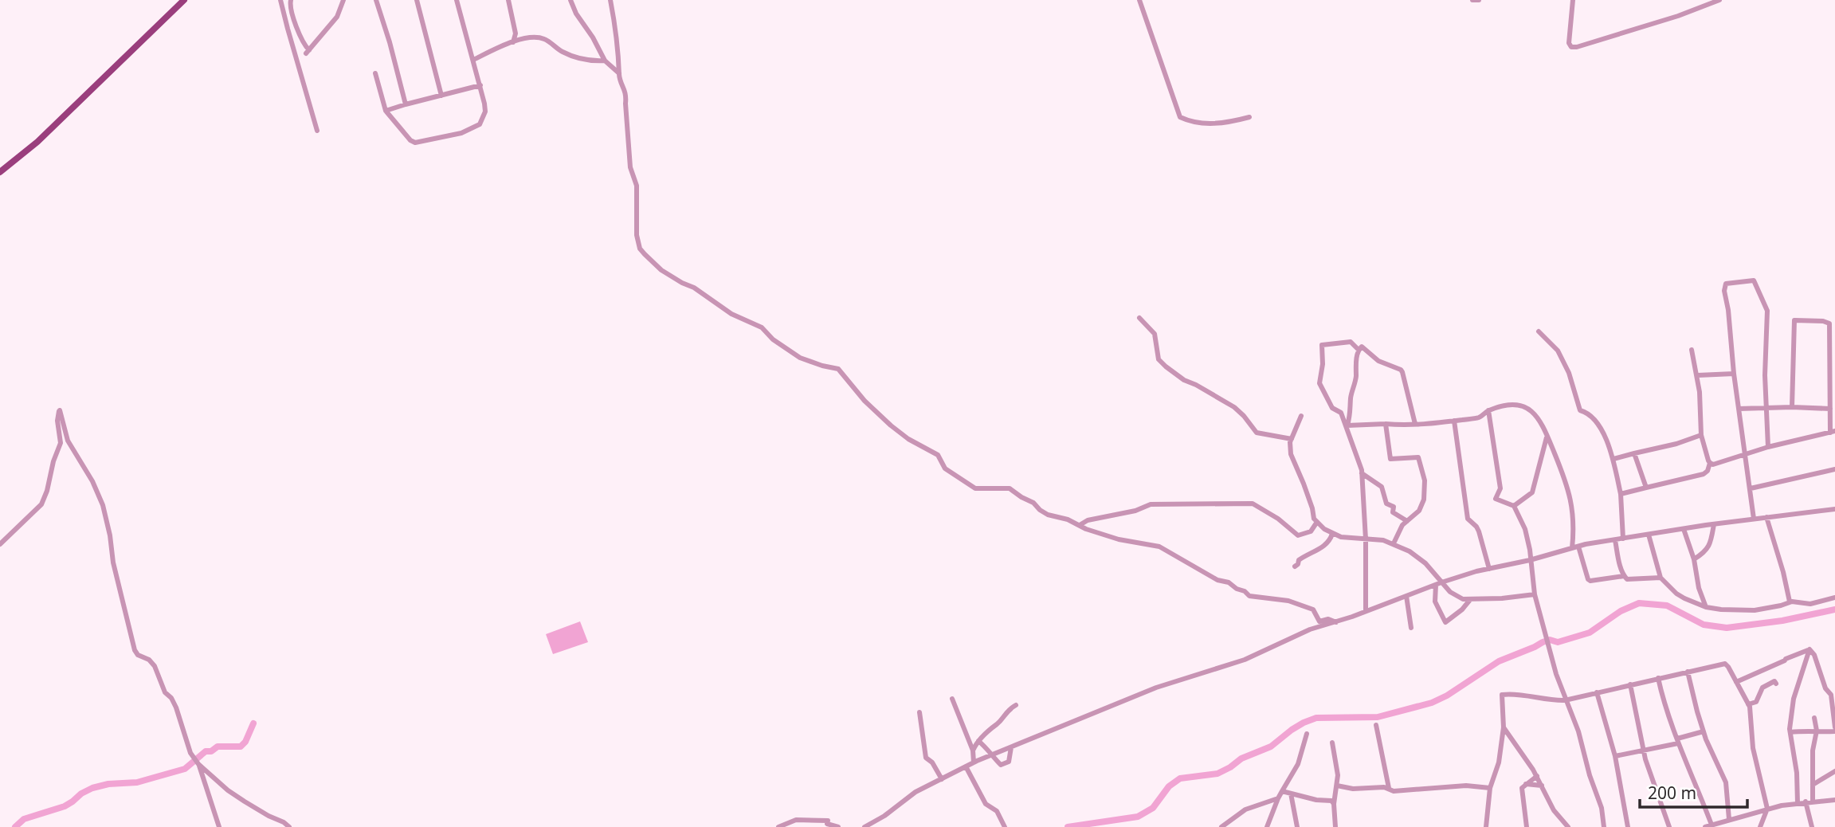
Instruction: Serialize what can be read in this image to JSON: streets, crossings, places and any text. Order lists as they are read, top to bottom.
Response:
{
  "scale_bar": "200 m"
}
